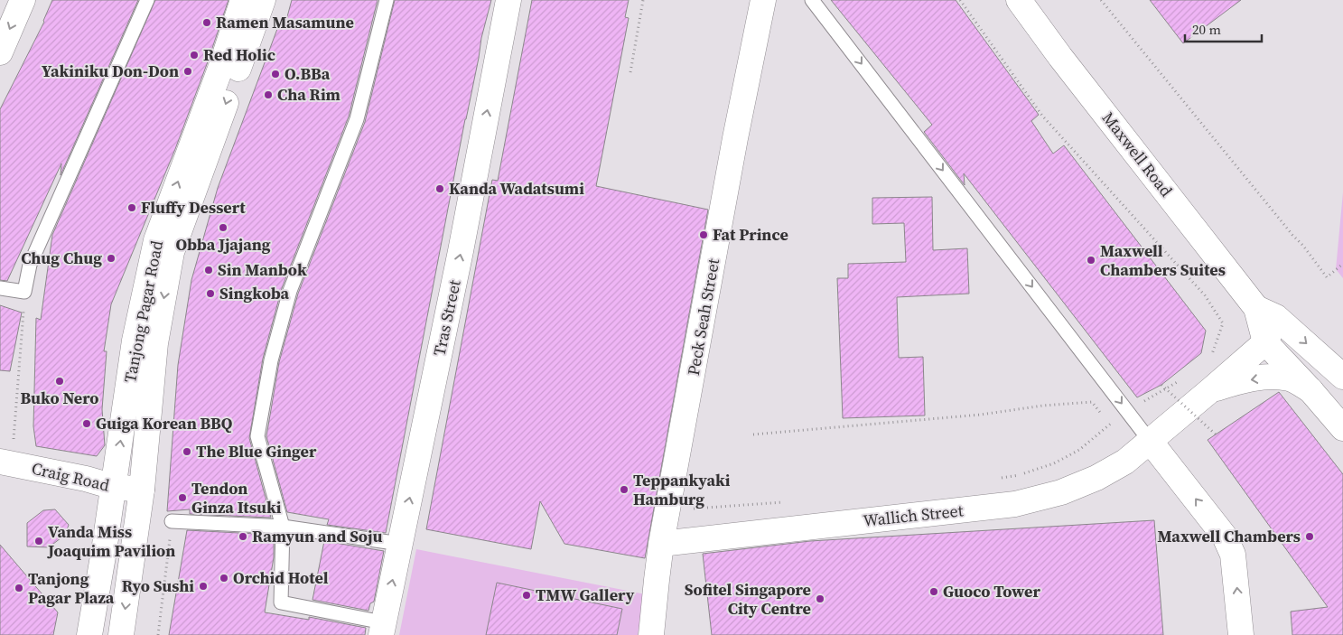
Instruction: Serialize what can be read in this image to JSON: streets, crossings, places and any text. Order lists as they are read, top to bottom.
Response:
{
  "streets": {
    "street": [
      "Maxwell Road",
      "Tanjong Pagar Road",
      "Peck Seah Street",
      "Tras Street",
      "Craig Road",
      "Wallich Street"
    ]
  },
  "crossings": [
    ["Maxwell Road", "Wallich Street"],
    ["Tanjong Pagar Road", "Craig Road"],
    ["Peck Seah Street", "Wallich Street"]
  ],
  "one_way": ["Tras Street"],
  "places": [
    "Ramen Masamune",
    "Red Holic",
    "Yakiniku Don-Don",
    "O.BBa",
    "Cha Rim",
    "Kanda Wadatsumi",
    "Fluffy Dessert",
    "Obba Jjajang",
    "Fat Prince",
    "Chug Chug",
    "Maxwell Chambers Suites",
    "Sin Manbok",
    "Singkoba",
    "Buko Nero",
    "Guiga Korean BBQ",
    "The Blue Ginger",
    "Teppankyaki Hamburg",
    "Tendon Ginza Itsuki",
    "Ramyun and Soju",
    "Maxwell Chambers",
    "Vanda Miss Joaquim Pavilion",
    "Orchid Hotel",
    "Ryo Sushi",
    "Tanjong Pagar Plaza",
    "Guoco Tower",
    "TMW Gallery",
    "Sofitel Singapore City Centre"
  ],
  "scale_bar": "20 m"
}
